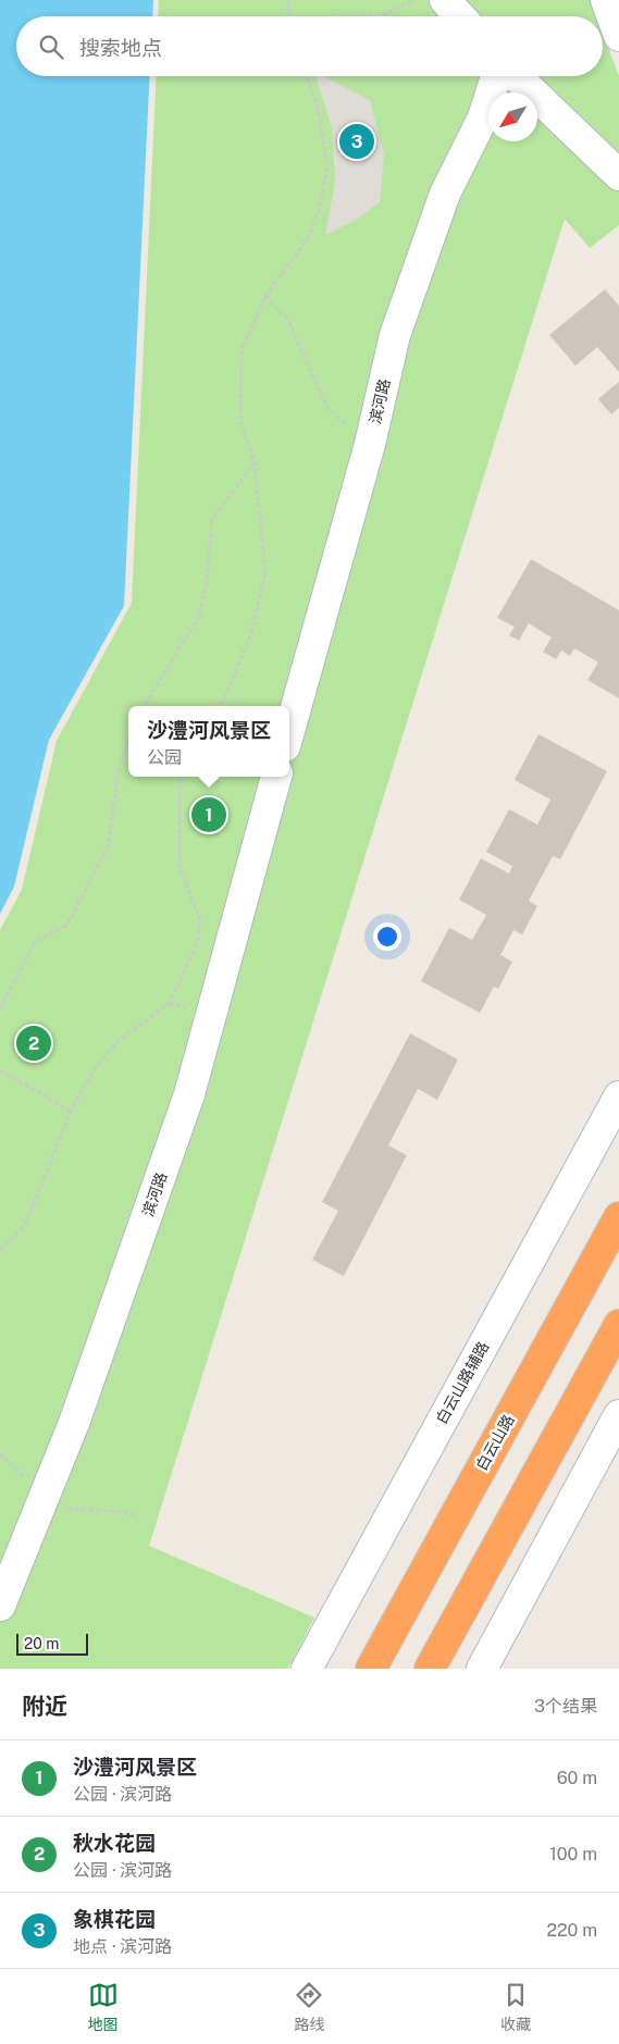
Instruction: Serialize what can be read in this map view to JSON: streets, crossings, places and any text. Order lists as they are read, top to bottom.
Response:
{
  "streets": {
    "highway": ["白云山路"],
    "street": ["滨河路", "白云山路辅路"]
  },
  "scale_bar": "20 m",
  "north": "bottom left",
  "page": {
    "search": "搜索地点",
    "pins": ["3", "1", "2"],
    "popup": ["沙澧河风景区", "公园"],
    "scale": "20 m",
    "heading": ["附近", "3个结果"],
    "list": [
      {
        "mark": "1",
        "name": "沙澧河风景区",
        "note": "公园 · 滨河路",
        "value": "60 m"
      },
      {
        "mark": "2",
        "name": "秋水花园",
        "note": "公园 · 滨河路",
        "value": "100 m"
      },
      {
        "mark": "3",
        "name": "象棋花园",
        "note": "地点 · 滨河路",
        "value": "220 m"
      }
    ],
    "nav": ["地图", "路线", "收藏"]
  }
}
